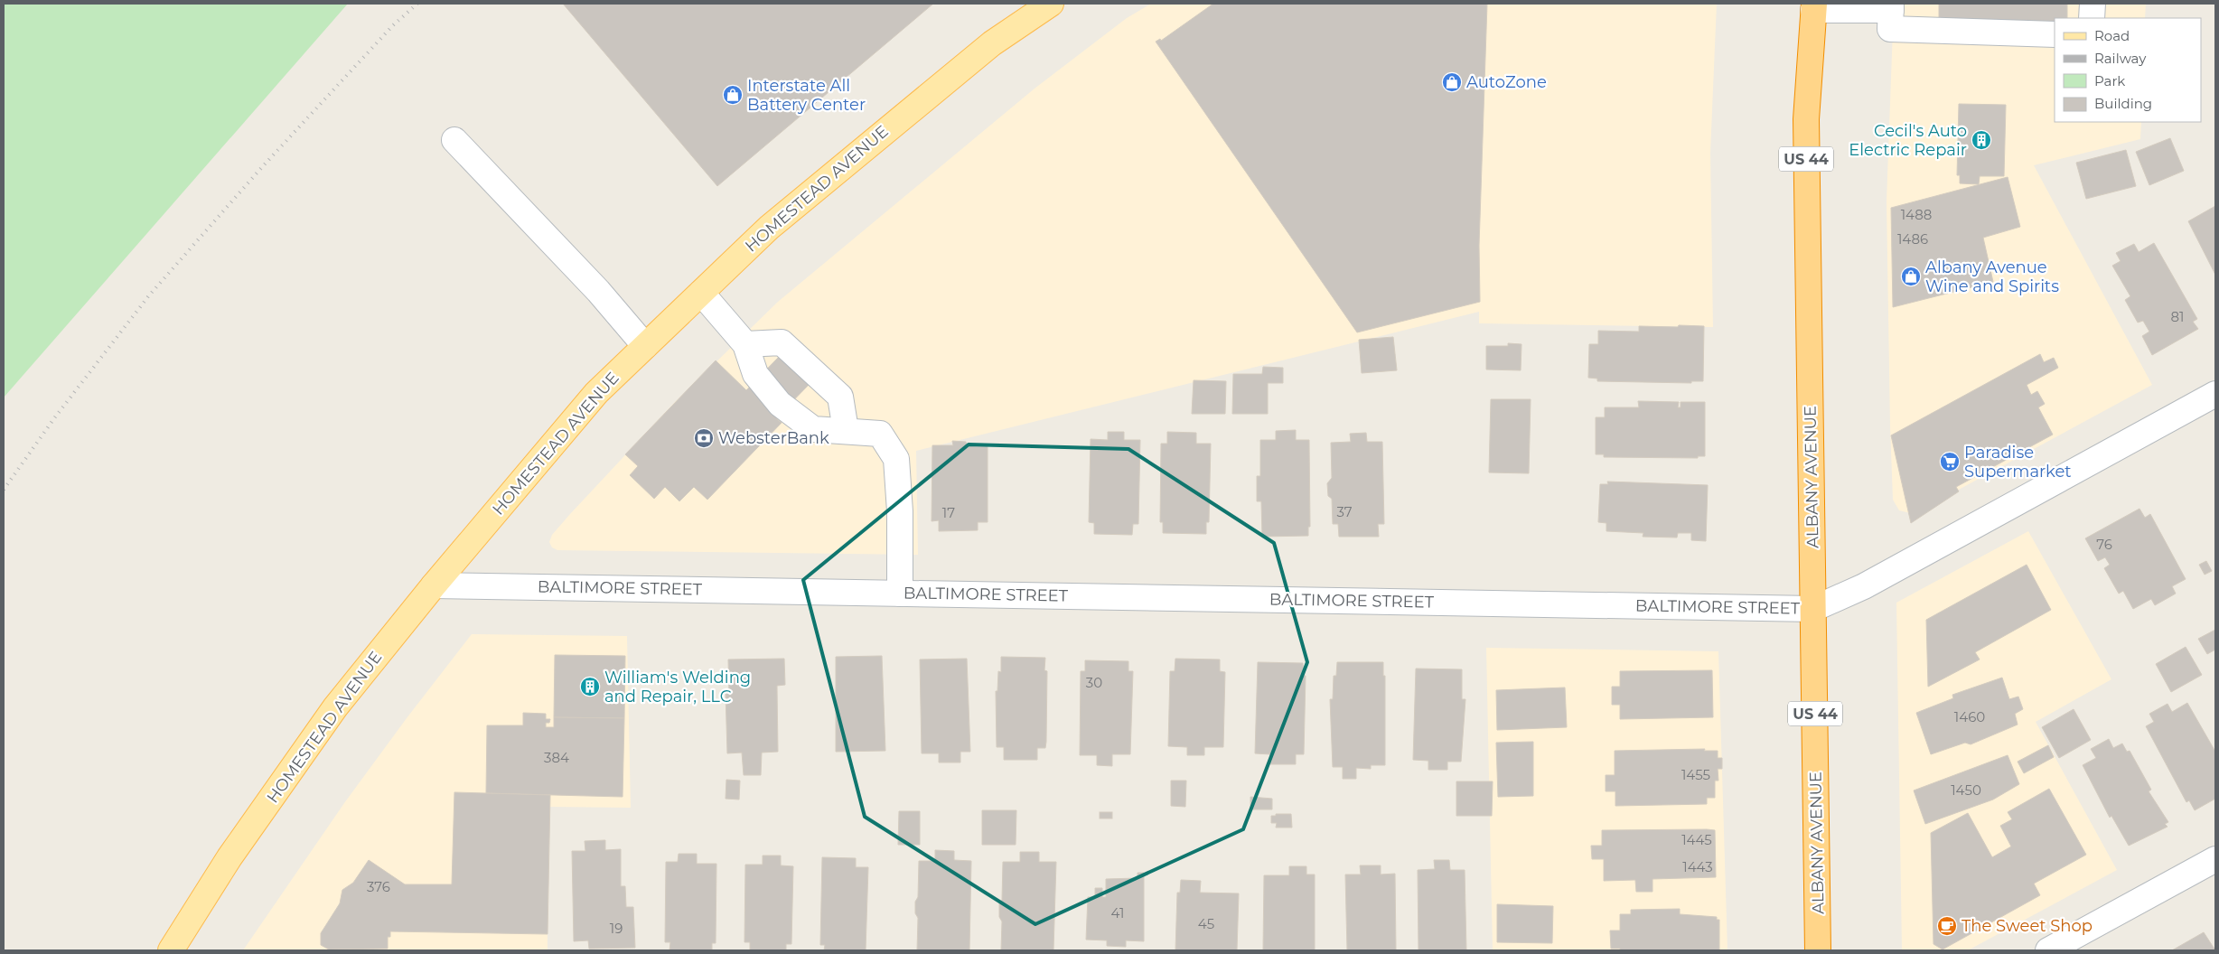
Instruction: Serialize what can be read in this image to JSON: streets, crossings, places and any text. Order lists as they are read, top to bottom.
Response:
{
  "streets": {
    "highway": ["US 44", "ALBANY AVENUE"],
    "main road": ["HOMESTEAD AVENUE"],
    "street": ["BALTIMORE STREET"]
  },
  "crossings": [
    ["HOMESTEAD AVENUE", "BALTIMORE STREET"],
    ["ALBANY AVENUE", "BALTIMORE STREET"]
  ],
  "places": {
    "shop": ["AutoZone", "Interstate All Battery Center", "Albany Avenue Wine and Spirits"],
    "building": ["Cecil's Auto Electric Repair", "William's Welding and Repair, LLC"],
    "bank": ["WebsterBank"],
    "supermarket": ["Paradise Supermarket"],
    "cafe": ["The Sweet Shop"]
  },
  "house_numbers": [
    "1488",
    "1486",
    "81",
    "37",
    "17",
    "76",
    "30",
    "1460",
    "384",
    "1455",
    "1450",
    "1445",
    "1443",
    "376",
    "41",
    "45",
    "19"
  ],
  "legend": [
    "Road",
    "Railway",
    "Park",
    "Building"
  ]
}
